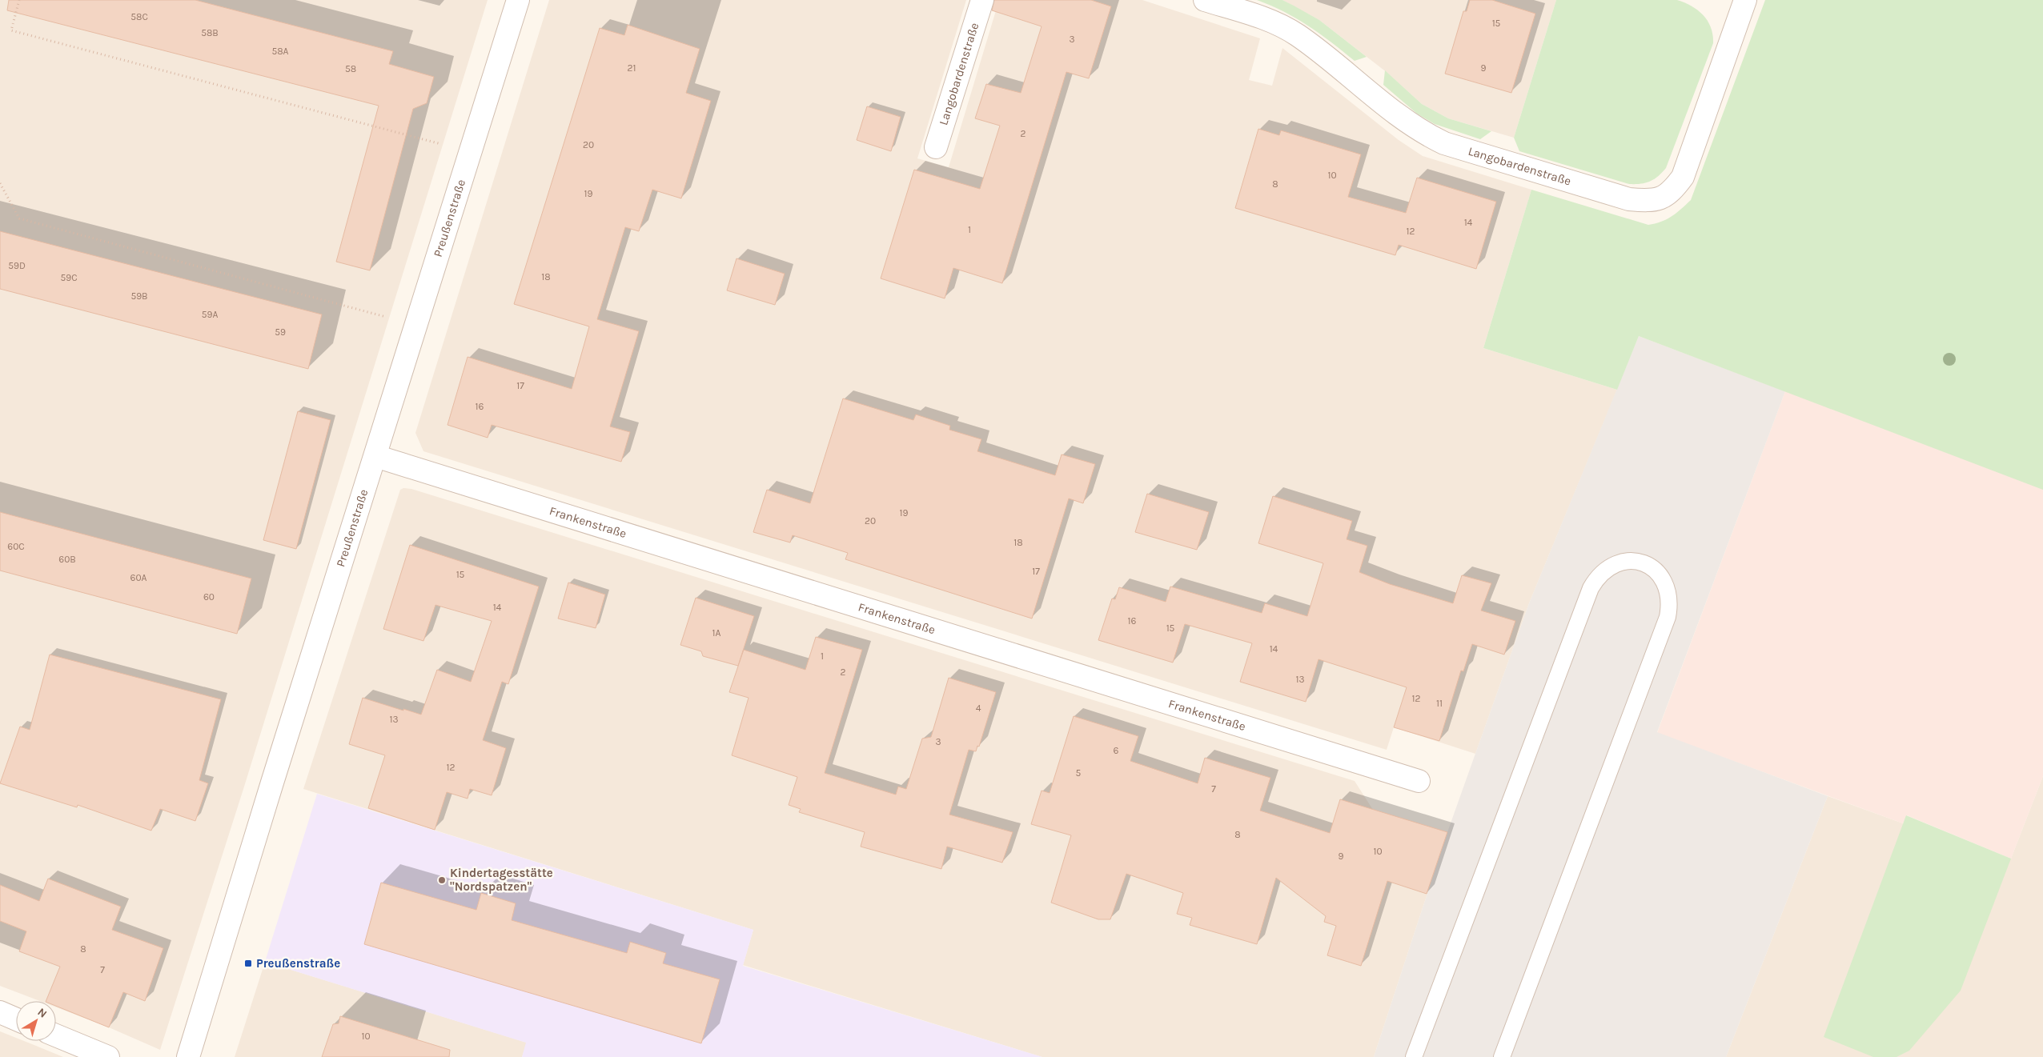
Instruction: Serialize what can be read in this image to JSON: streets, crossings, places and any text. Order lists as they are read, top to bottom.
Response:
{
  "streets": {
    "street": ["Langobardenstraße", "Preußenstraße", "Frankenstraße"]
  },
  "crossings": [
    ["Preußenstraße", "Frankenstraße"]
  ],
  "places": {
    "other": ["Kindertagesstätte \"Nordspatzen\""],
    "transit": ["Preußenstraße"]
  },
  "house_numbers": [
    "58C",
    "15",
    "58B",
    "3",
    "58A",
    "21",
    "9",
    "58",
    "2",
    "20",
    "10",
    "8",
    "19",
    "14",
    "1",
    "12",
    "59D",
    "18",
    "59C",
    "59B",
    "59A",
    "59",
    "17",
    "16",
    "19",
    "20",
    "18",
    "60C",
    "60B",
    "17",
    "15",
    "60A",
    "60",
    "14",
    "16",
    "15",
    "1A",
    "14",
    "1",
    "2",
    "13",
    "12",
    "11",
    "4",
    "13",
    "3",
    "6",
    "12",
    "5",
    "7",
    "8",
    "10",
    "9",
    "8",
    "7",
    "10"
  ],
  "north": "top right"
}
